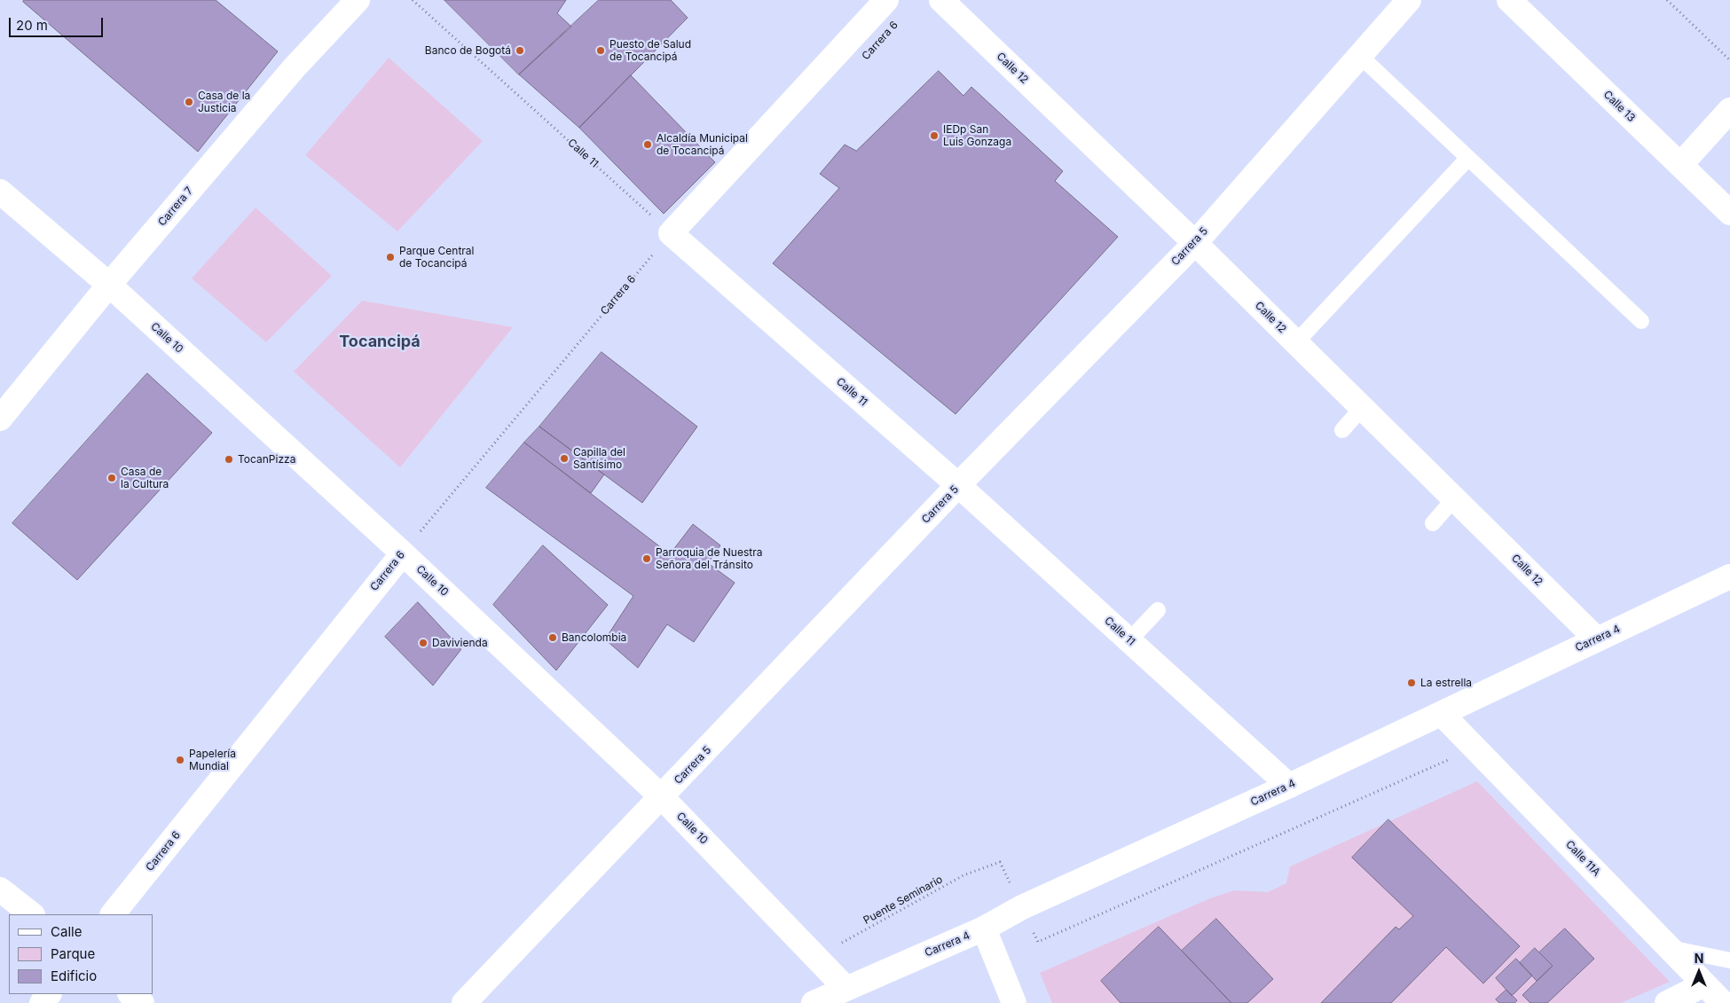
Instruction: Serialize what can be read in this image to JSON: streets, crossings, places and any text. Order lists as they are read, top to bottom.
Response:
{
  "streets": {
    "street": [
      "Carrera 6",
      "Calle 12",
      "Calle 13",
      "Calle 11",
      "Carrera 7",
      "Carrera 5",
      "Calle 10",
      "Carrera 4",
      "Calle 11A"
    ],
    "path": ["Puente Seminario"]
  },
  "crossings": [
    ["Carrera 6", "Calle 11"],
    ["Carrera 6", "Calle 10"],
    ["Calle 12", "Carrera 5"],
    ["Calle 12", "Carrera 4"],
    ["Calle 11", "Carrera 5"],
    ["Calle 11", "Carrera 4"],
    ["Carrera 7", "Calle 10"],
    ["Carrera 5", "Calle 10"],
    ["Calle 10", "Carrera 4"],
    ["Calle 10", "Puente Seminario"],
    ["Carrera 4", "Calle 11A"]
  ],
  "districts": ["Tocancipá"],
  "places": [
    "Banco de Bogotá",
    "Puesto de Salud de Tocancipá",
    "Casa de la Justicia",
    "IEDp San Luis Gonzaga",
    "Alcaldía Municipal de Tocancipá",
    "Parque Central de Tocancipá",
    "Capilla del Santísimo",
    "TocanPizza",
    "Casa de la Cultura",
    "Parroquia de Nuestra Señora del Tránsito",
    "Bancolombia",
    "Davivienda",
    "La estrella",
    "Papelería Mundial"
  ],
  "legend": ["Calle", "Parque", "Edificio"],
  "scale_bar": "20 m",
  "north": "top"
}
